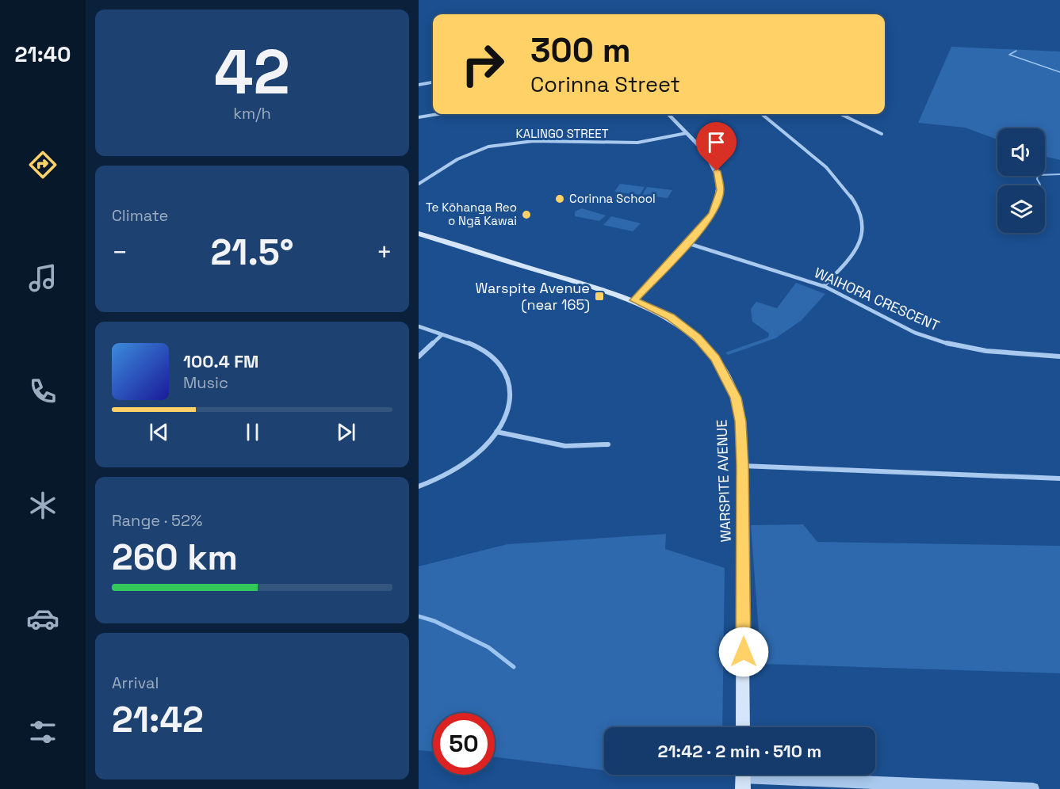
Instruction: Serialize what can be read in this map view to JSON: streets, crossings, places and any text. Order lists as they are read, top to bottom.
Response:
{
  "streets": {
    "main road": ["WARSPITE AVENUE"],
    "street": ["KALINGO STREET", "WAIHORA CRESCENT"]
  },
  "places": {
    "other": ["Corinna School", "Te Kōhanga Reo o Ngā Kawai"],
    "transit": ["Warspite Avenue (near 165)"]
  },
  "page": {
    "tabs": "21:40",
    "tile": [
      ["42", "km/h"],
      "Climate",
      ["Range · 52%", "260 km"],
      ["Arrival", "21:42"]
    ],
    "turn": ["300 m", "Corinna Street"],
    "heat": ["−", "21.5°", "+"],
    "song": ["100.4 FM", "Music"],
    "limit": "50",
    "trip": "21:42 · 2 min · 510 m"
  }
}
